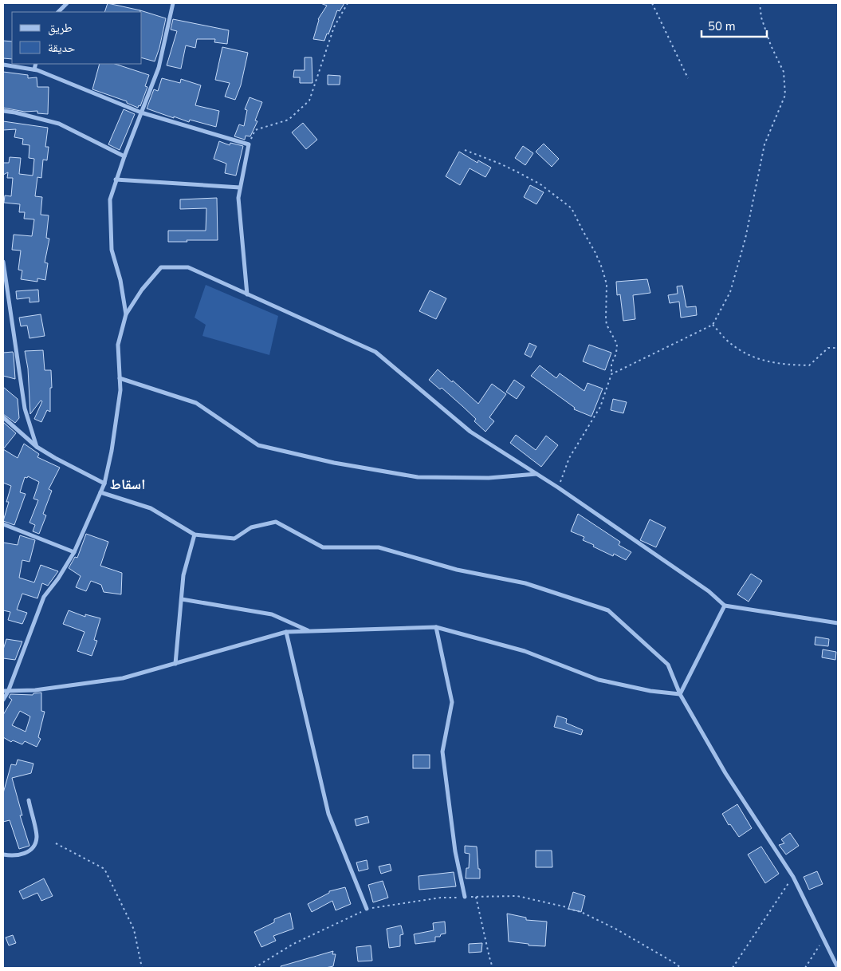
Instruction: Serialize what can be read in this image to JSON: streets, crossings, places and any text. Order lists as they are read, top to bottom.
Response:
{
  "districts": ["اسقاط"],
  "legend": ["طريق", "حديقة"],
  "scale_bar": "50 m"
}
